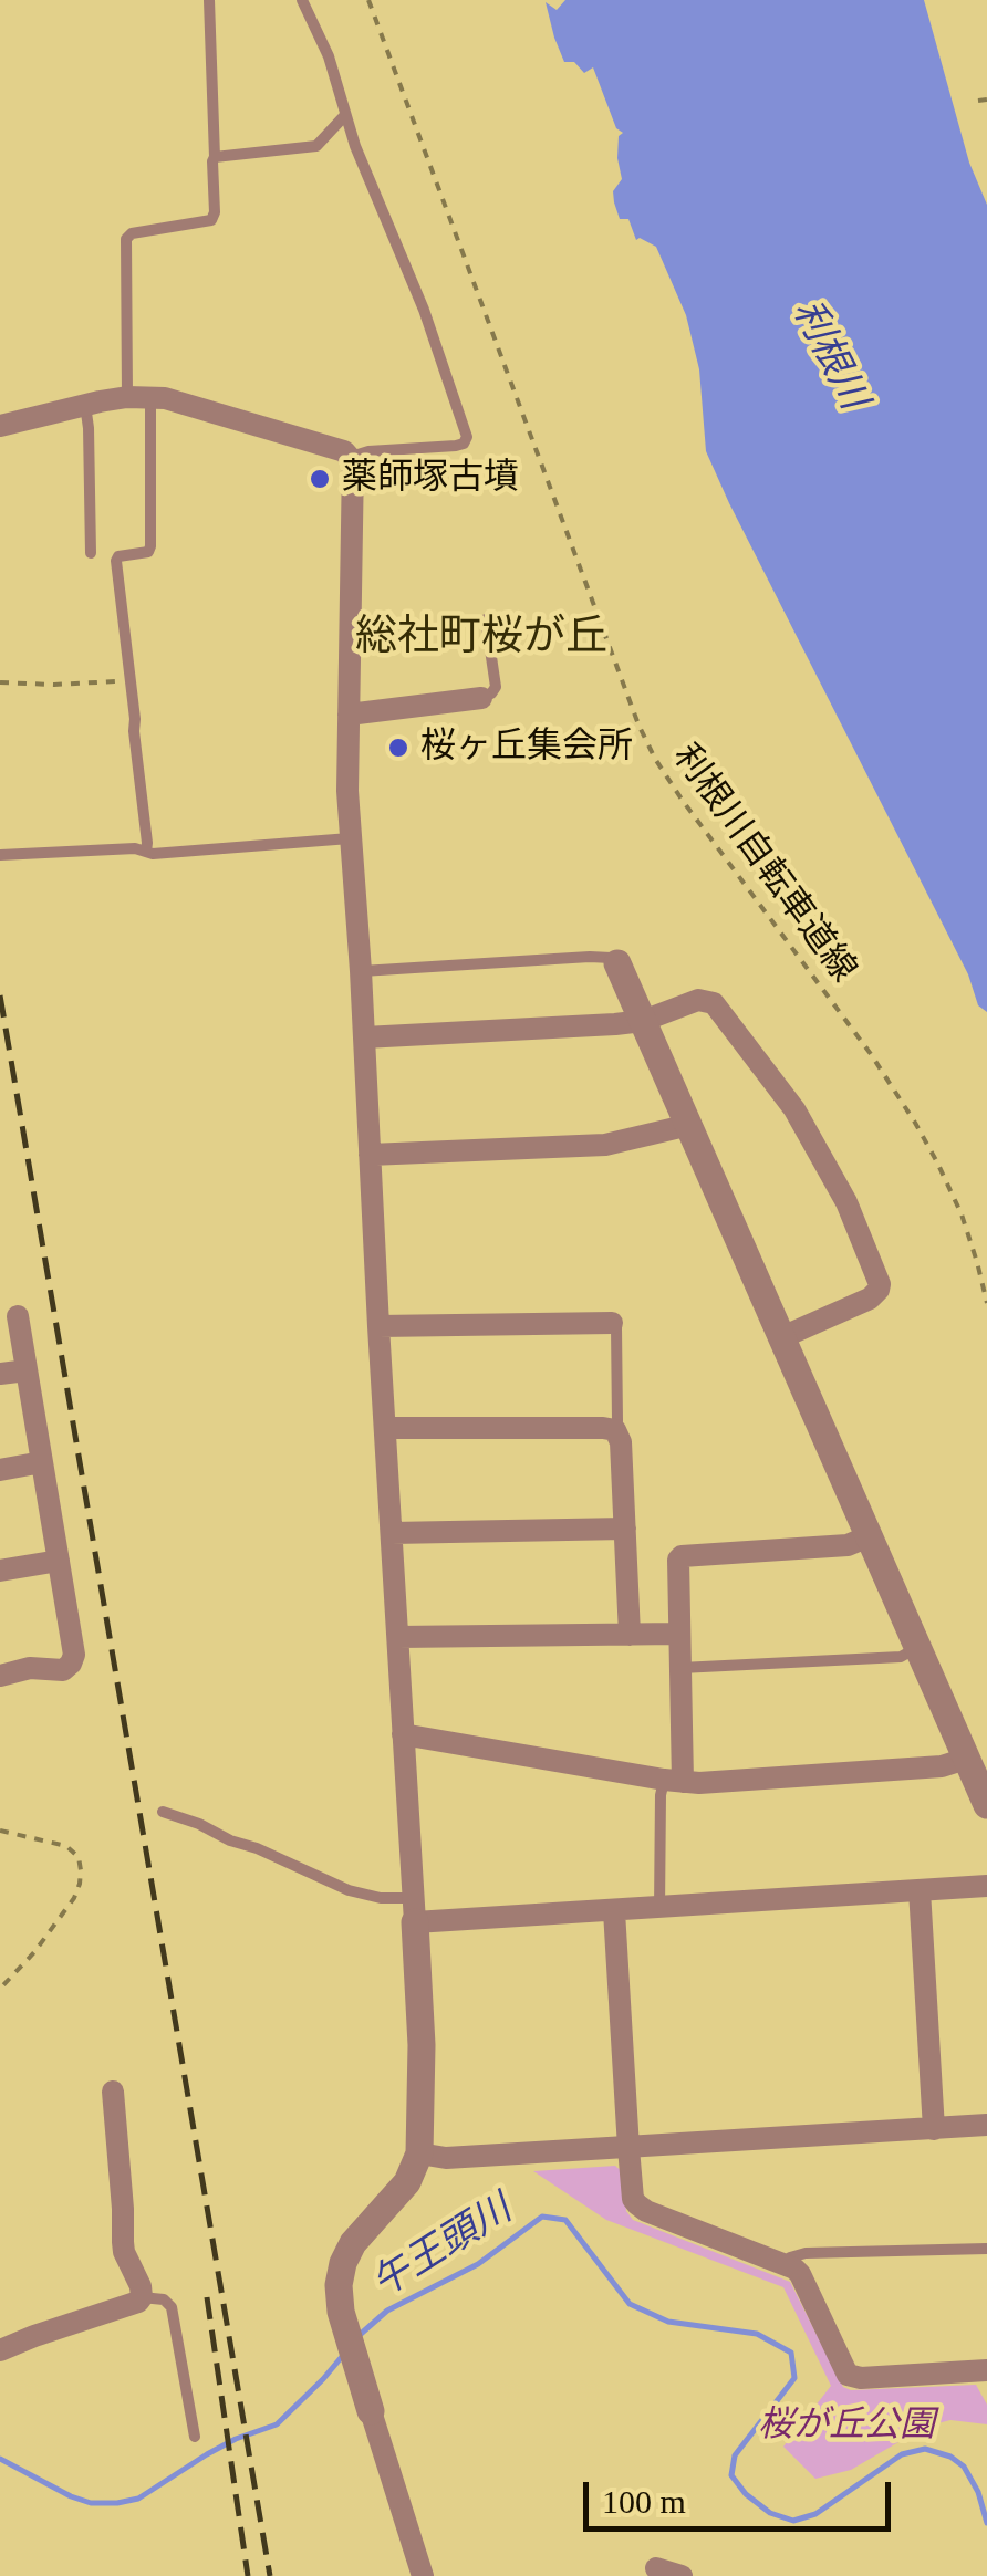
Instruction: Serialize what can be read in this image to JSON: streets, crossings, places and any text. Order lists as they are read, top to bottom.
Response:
{
  "streets": {
    "path": ["利根川自転車道線"]
  },
  "districts": ["総社町桜が丘"],
  "water": ["利根川", "午王頭川"],
  "parks": ["桜が丘公園"],
  "places": ["薬師塚古墳", "桜ヶ丘集会所"],
  "scale_bar": "100 m"
}
